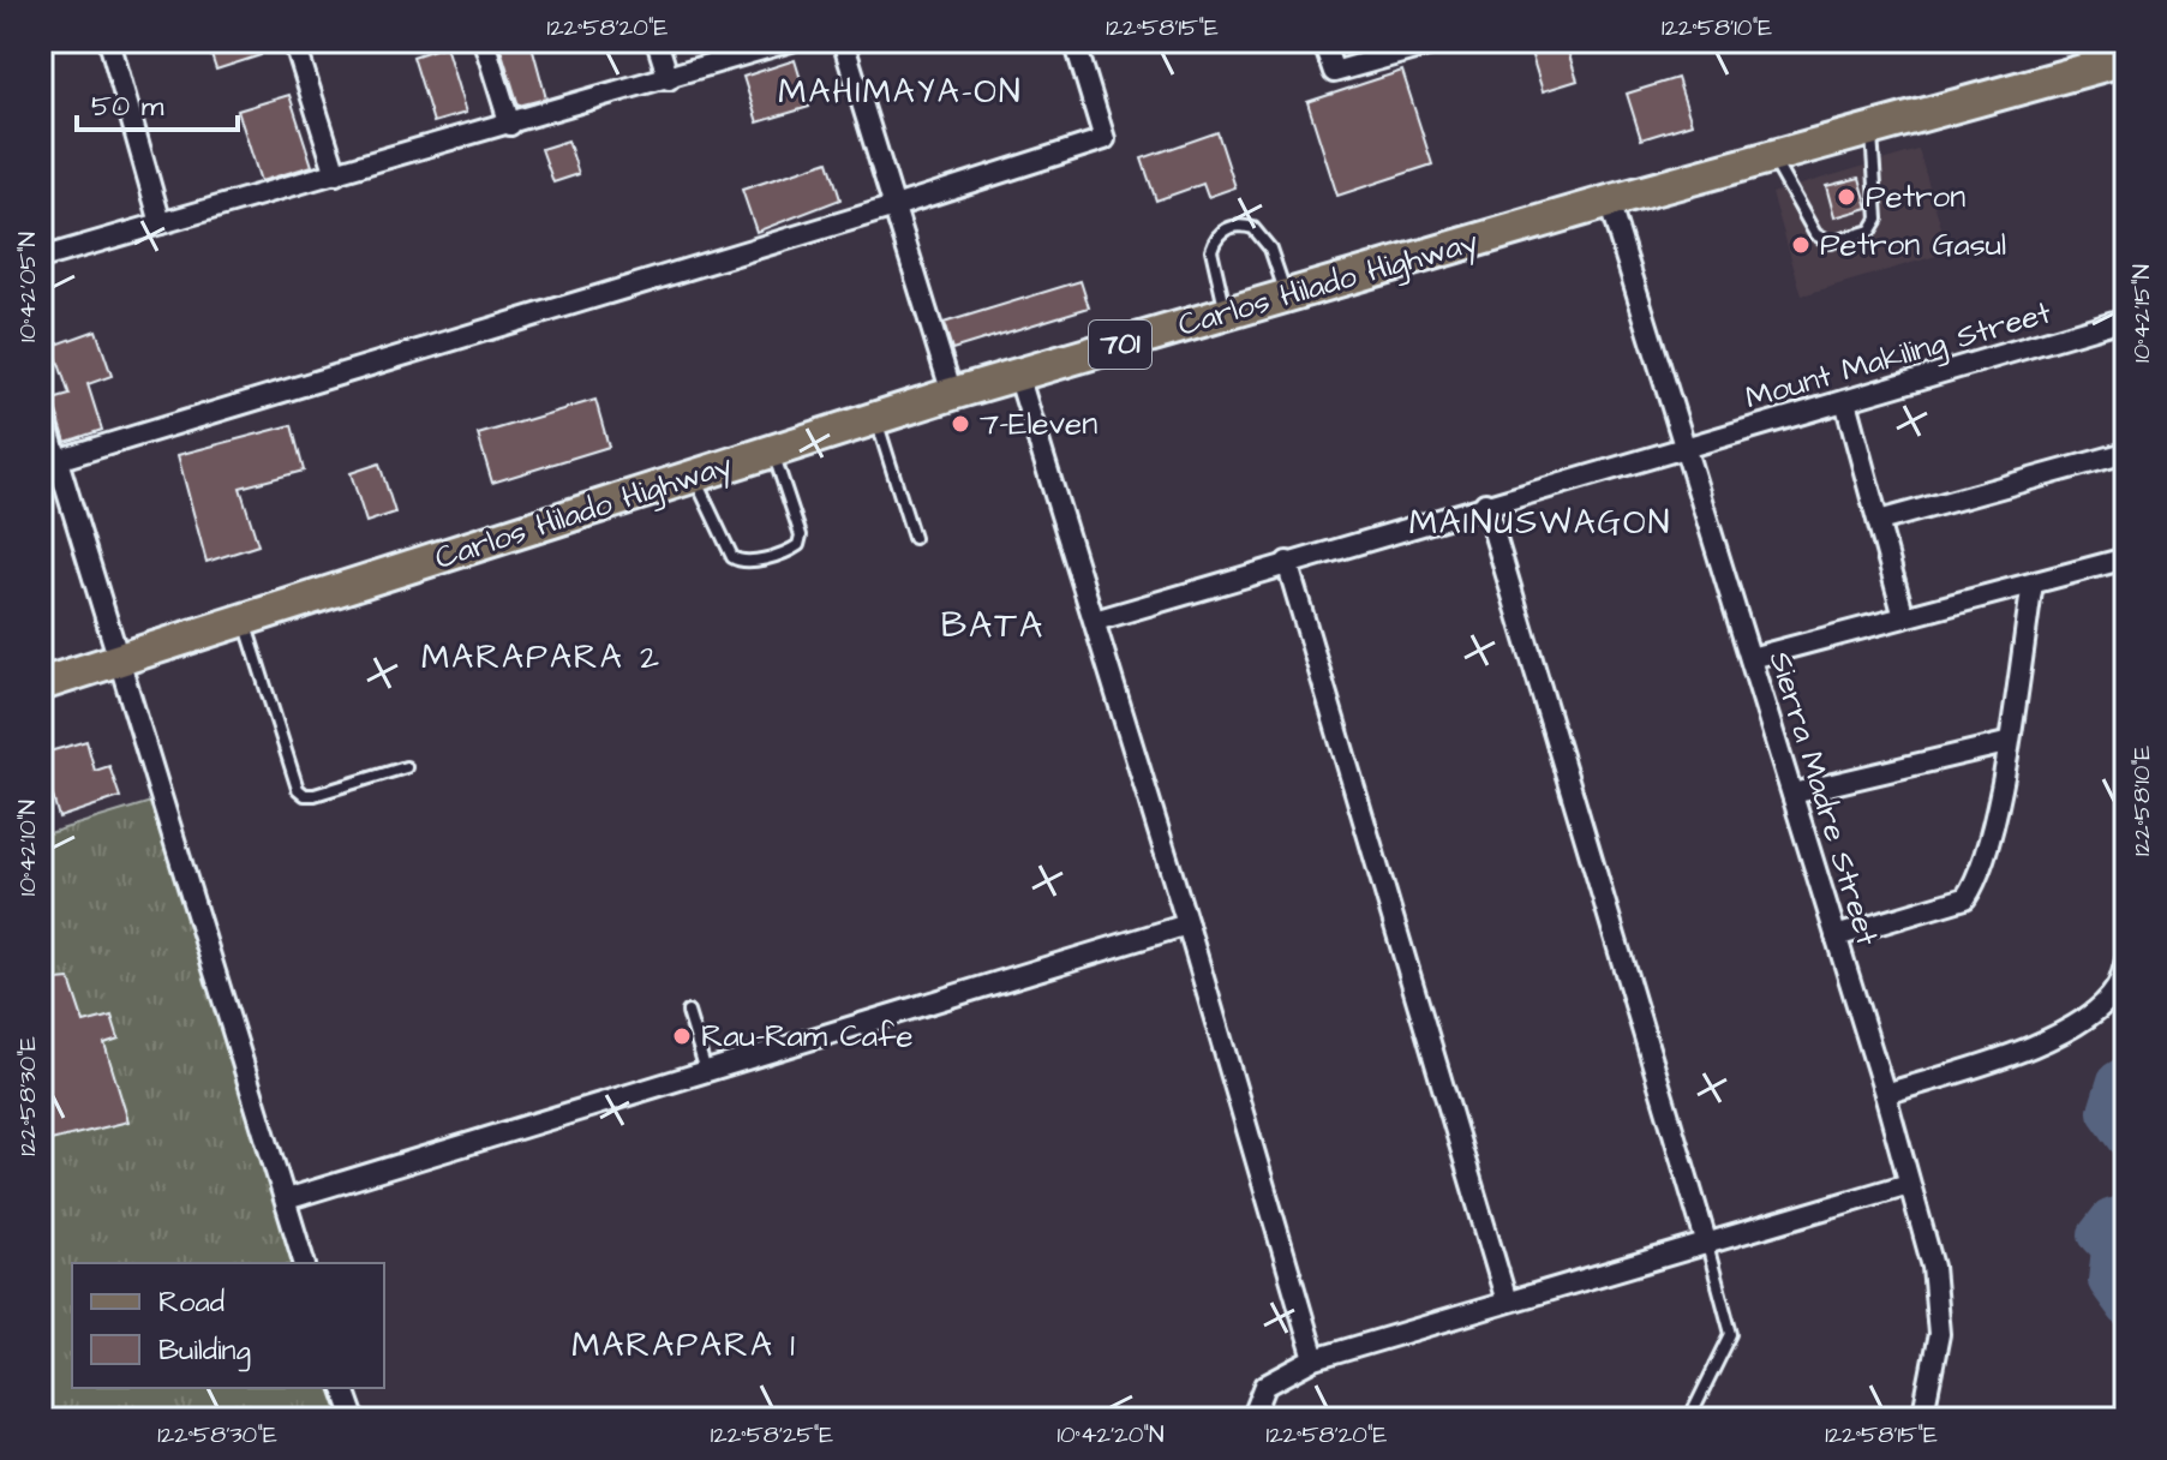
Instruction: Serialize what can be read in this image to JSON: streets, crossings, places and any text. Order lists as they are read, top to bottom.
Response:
{
  "streets": {
    "main road": ["Carlos Hilado Highway", "701"],
    "street": ["Mount Makiling Street", "Sierra Madre Street"]
  },
  "crossings": [
    ["Carlos Hilado Highway", "Sierra Madre Street"],
    ["Mount Makiling Street", "Sierra Madre Street"]
  ],
  "districts": [
    "MAHIMAYA-ON",
    "MAINUSWAGON",
    "BATA",
    "MARAPARA 2",
    "MARAPARA 1"
  ],
  "places": [
    "Petron",
    "Petron Gasul",
    "7-Eleven",
    "Rau-Ram Cafe"
  ],
  "legend": ["Road", "Building"],
  "scale_bar": "50 m",
  "coordinates": [
    "122°58'20\"E",
    "122°58'15\"E",
    "122°58'10\"E",
    "10°42'05\"N",
    "10°42'15\"N",
    "10°42'10\"N",
    "122°58'30\"E",
    "122°58'25\"E",
    "10°42'20\"N"
  ]
}
